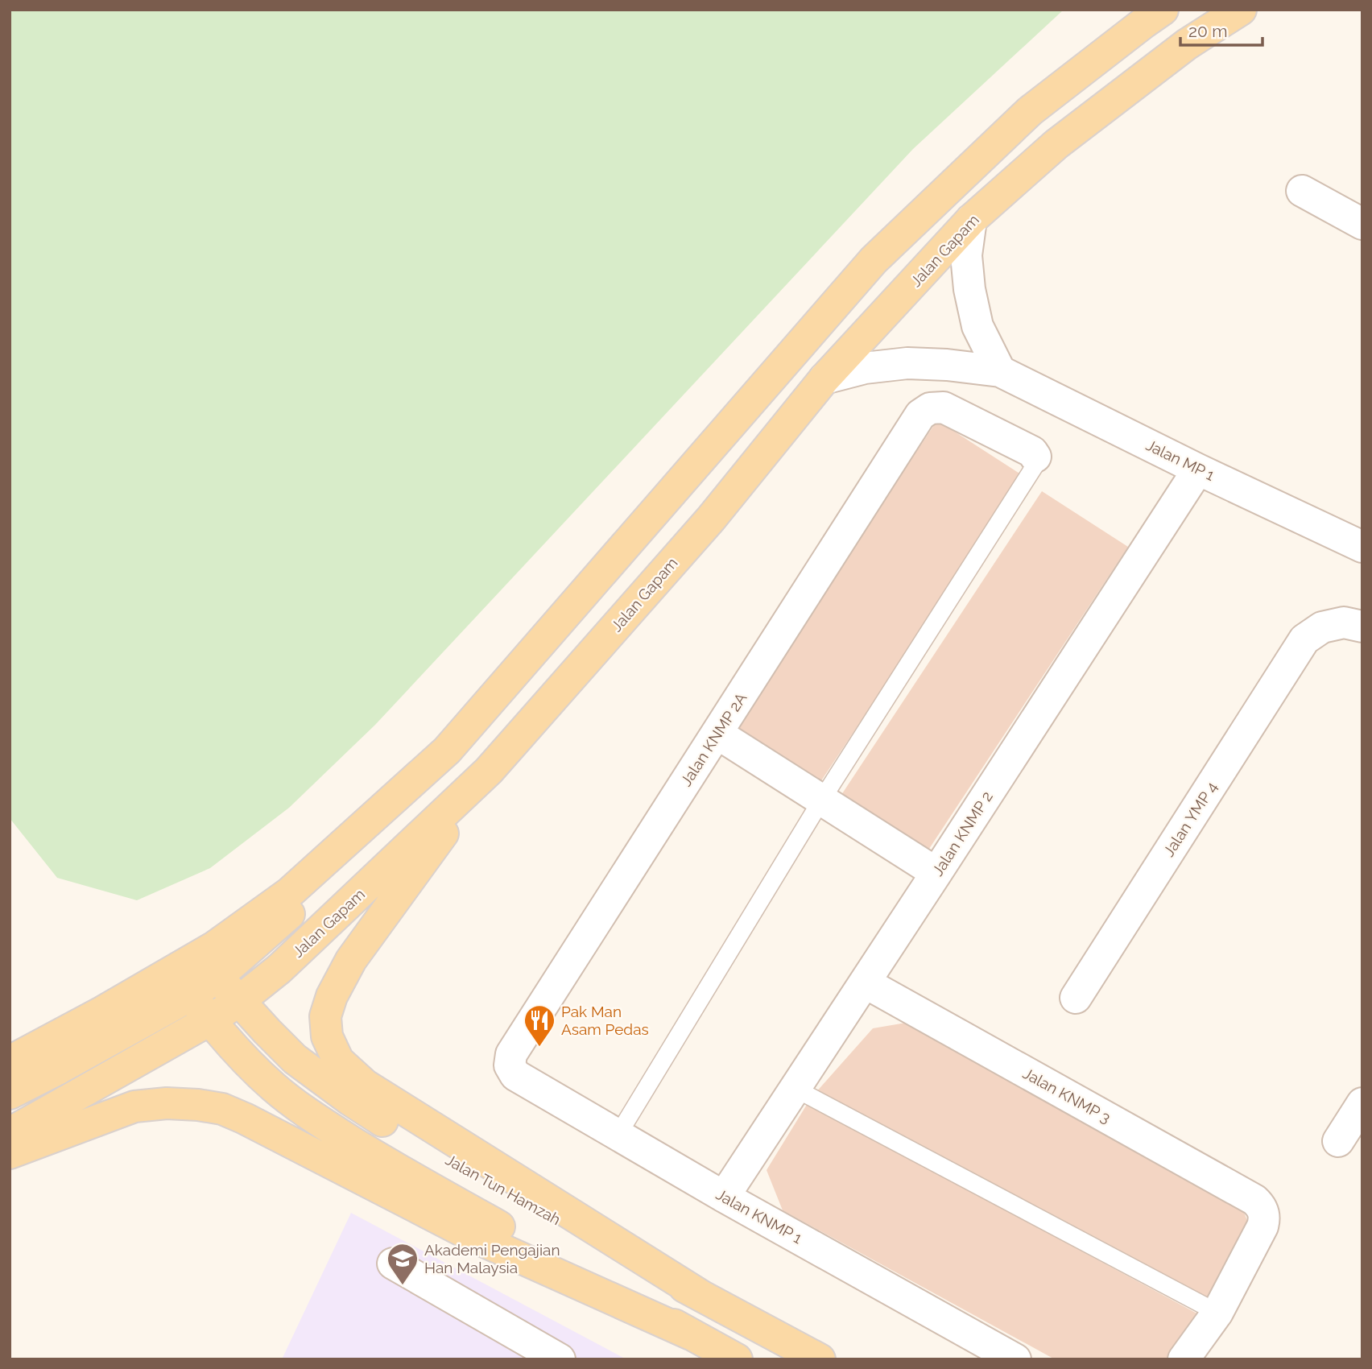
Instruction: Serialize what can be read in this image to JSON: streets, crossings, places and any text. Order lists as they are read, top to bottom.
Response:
{
  "streets": {
    "main road": ["Jalan Gapam", "Jalan Tun Hamzah"],
    "street": [
      "Jalan MP 1",
      "Jalan KNMP 2A",
      "Jalan YMP 4",
      "Jalan KNMP 2",
      "Jalan KNMP 3",
      "Jalan KNMP 1"
    ]
  },
  "crossings": [
    ["Jalan Gapam", "Jalan MP 1"],
    ["Jalan Gapam", "Jalan Tun Hamzah"],
    ["Jalan MP 1", "Jalan KNMP 2"],
    ["Jalan KNMP 2A", "Jalan KNMP 1"],
    ["Jalan KNMP 2", "Jalan KNMP 3"],
    ["Jalan KNMP 2", "Jalan KNMP 1"]
  ],
  "places": {
    "restaurant": ["Pak Man Asam Pedas"],
    "school or university": ["Akademi Pengajian Han Malaysia"]
  },
  "scale_bar": "20 m"
}
